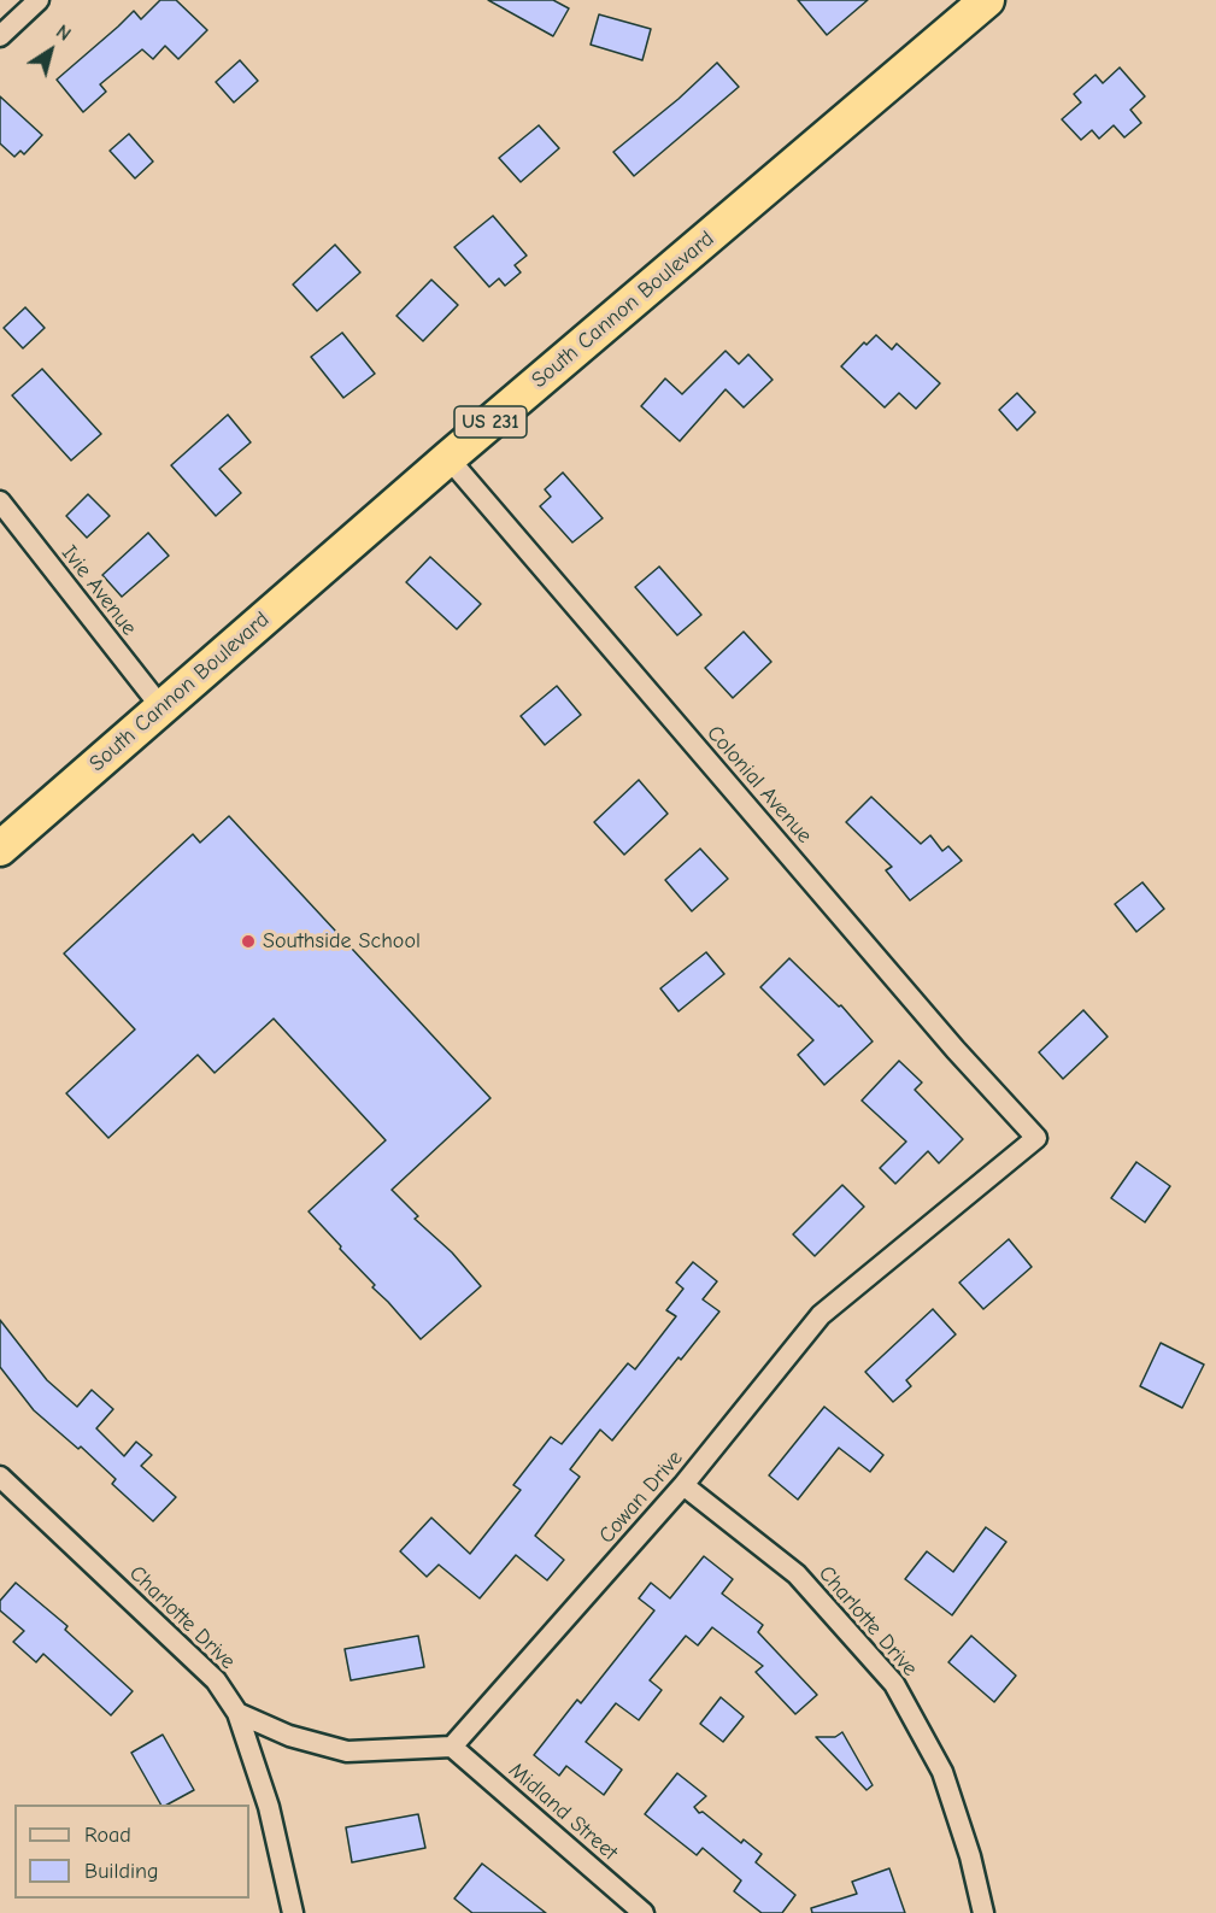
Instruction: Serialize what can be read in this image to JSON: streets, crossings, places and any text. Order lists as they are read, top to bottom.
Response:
{
  "streets": {
    "highway": ["South Cannon Boulevard", "US 231"],
    "street": [
      "Ivie Avenue",
      "Colonial Avenue",
      "Cowan Drive",
      "Charlotte Drive",
      "Midland Street"
    ]
  },
  "crossings": [
    ["South Cannon Boulevard", "Ivie Avenue"],
    ["South Cannon Boulevard", "Colonial Avenue"],
    ["Colonial Avenue", "Cowan Drive"],
    ["Cowan Drive", "Charlotte Drive"],
    ["Cowan Drive", "Midland Street"]
  ],
  "places": ["Southside School"],
  "legend": ["Road", "Building"],
  "north": "top right"
}
